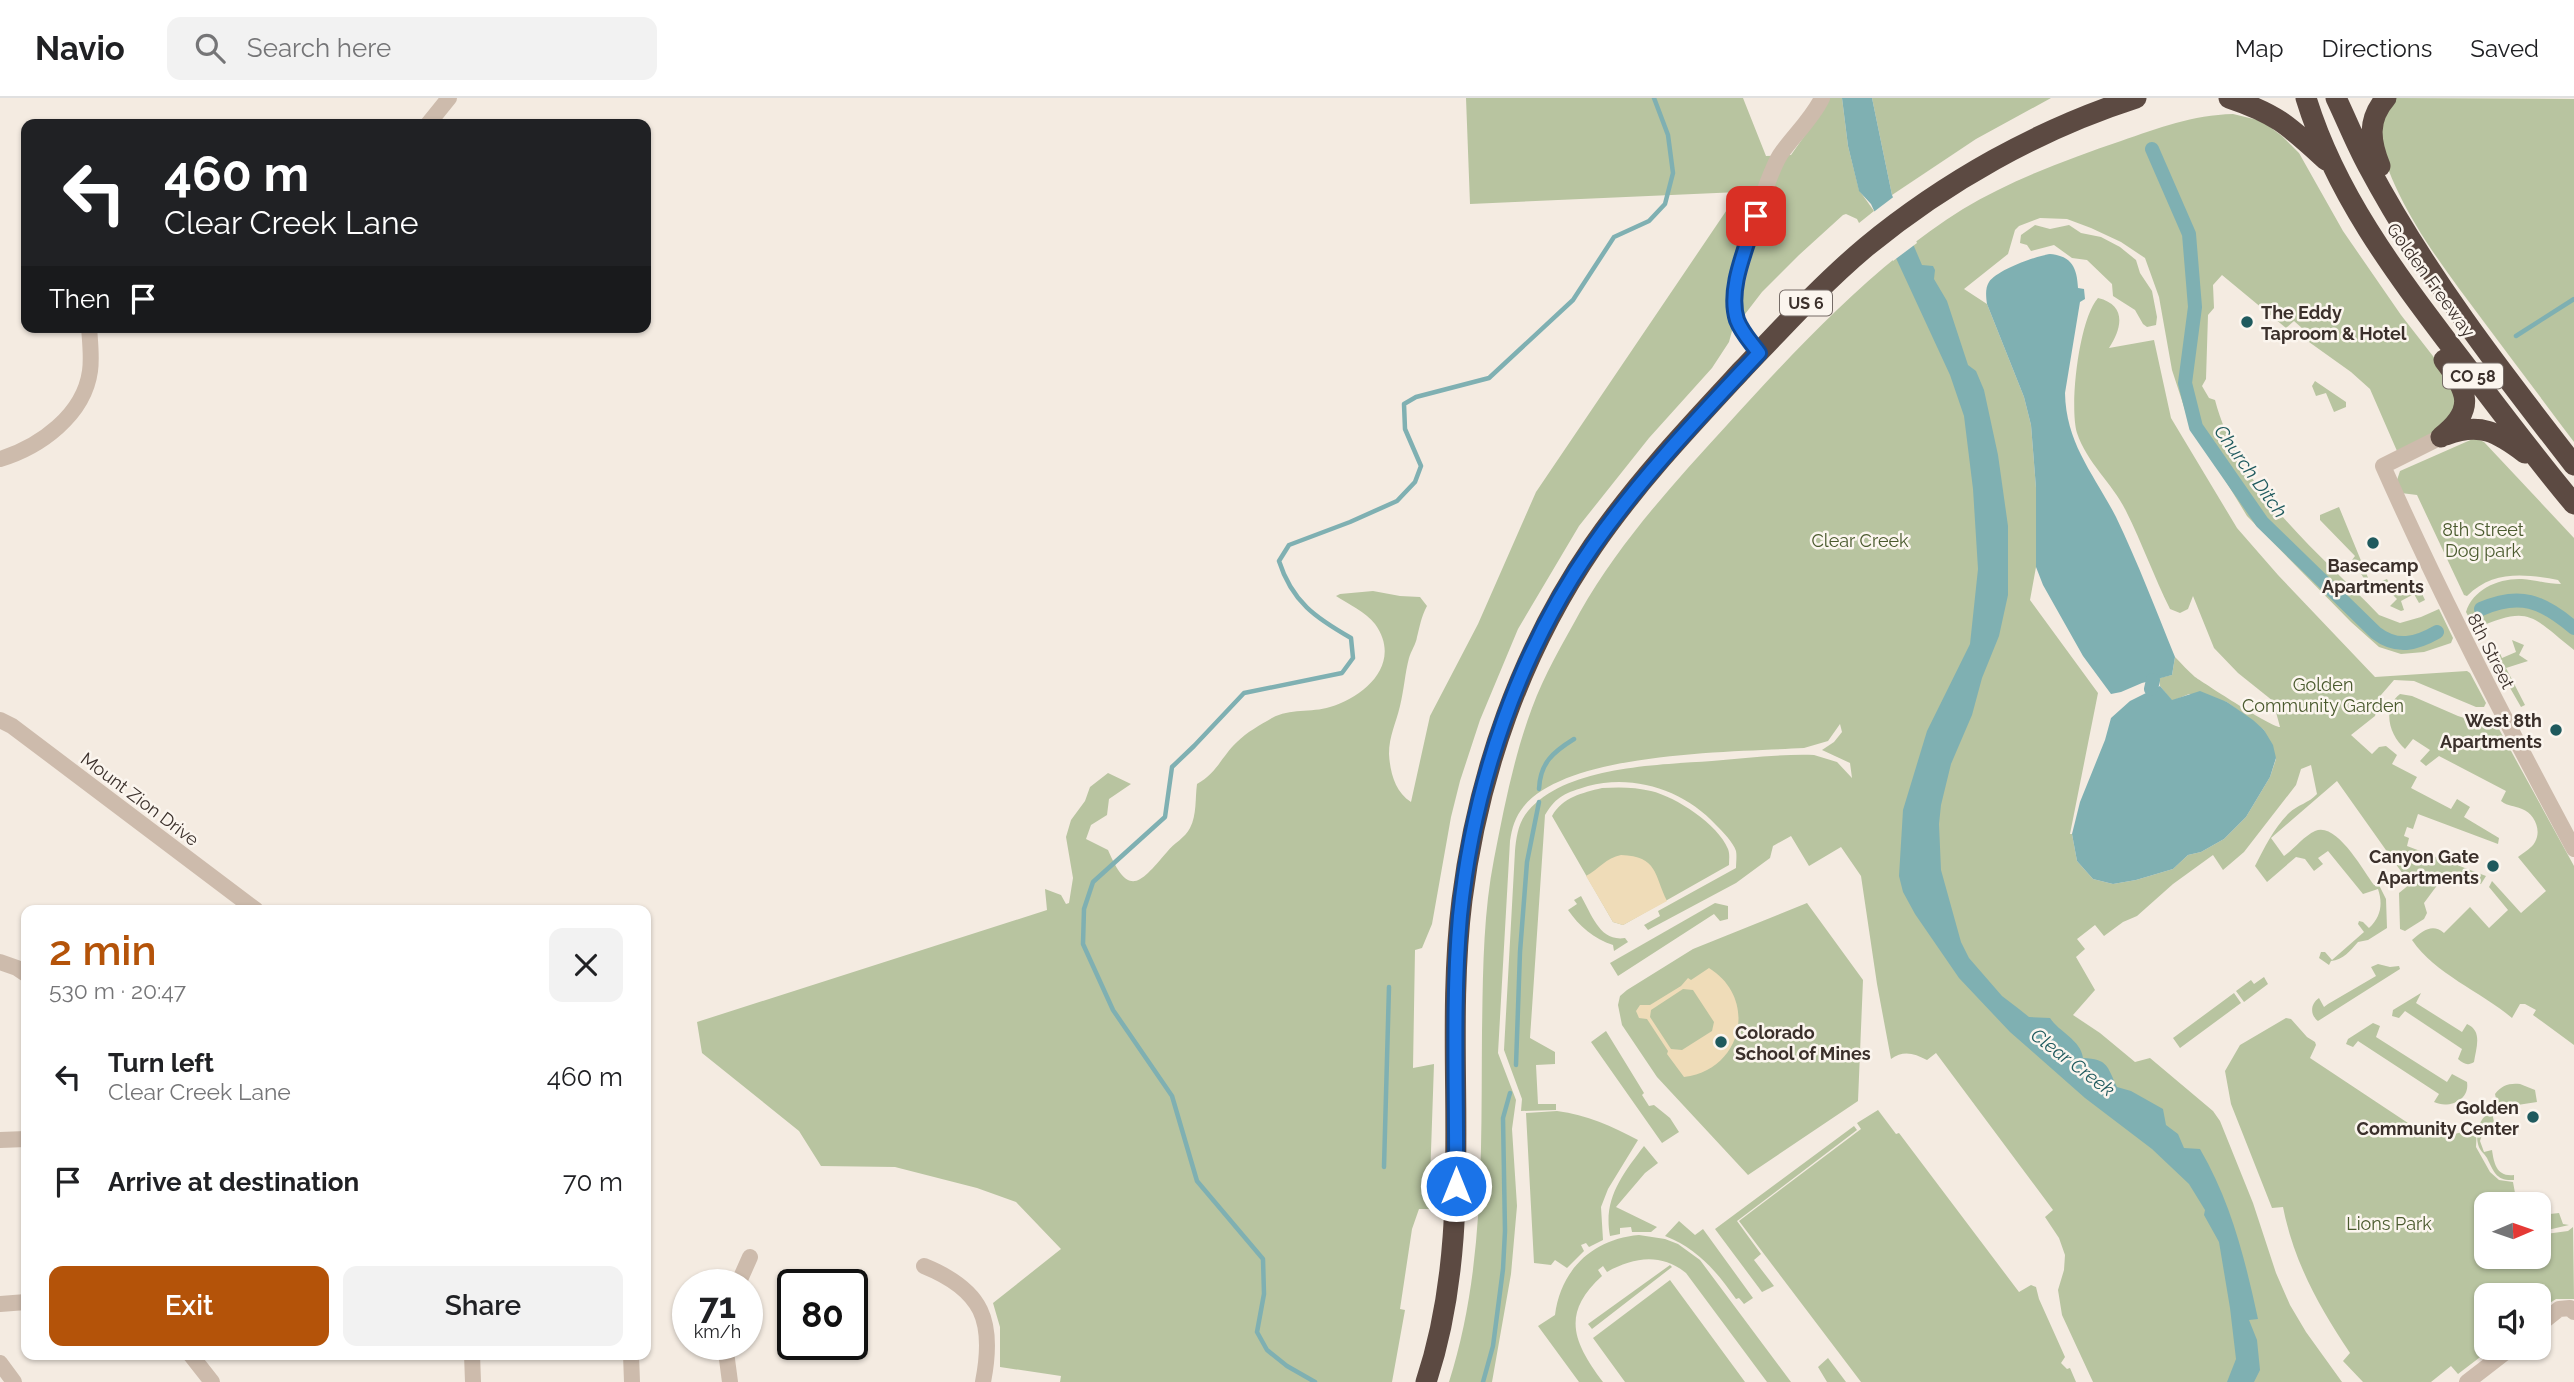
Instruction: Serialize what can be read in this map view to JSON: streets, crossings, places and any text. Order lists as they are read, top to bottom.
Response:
{
  "streets": {
    "highway": ["Golden Freeway", "US 6", "CO 58"],
    "street": ["8th Street", "Mount Zion Drive"]
  },
  "water": ["Church Ditch", "Clear Creek"],
  "parks": [
    "8th Street Dog park",
    "Clear Creek",
    "Golden Community Garden",
    "Lions Park"
  ],
  "places": [
    "The Eddy Taproom & Hotel",
    "Basecamp Apartments",
    "West 8th Apartments",
    "Canyon Gate Apartments",
    "Colorado School of Mines",
    "Golden Community Center"
  ],
  "north": "right",
  "page": {
    "header": "Navio",
    "search": "Search here",
    "nav": ["Map", "Directions", "Saved"],
    "turn": ["460 m", "Clear Creek Lane"],
    "then": "Then",
    "heading": ["2 min", "530 m · 20:47"],
    "list": [
      {
        "name": "Turn left",
        "note": "Clear Creek Lane",
        "value": "460 m"
      },
      {
        "name": "Arrive at destination",
        "value": "70 m"
      }
    ],
    "buttons": ["Exit", "Share"],
    "speed": "71 km/h",
    "limit": "80"
  }
}
